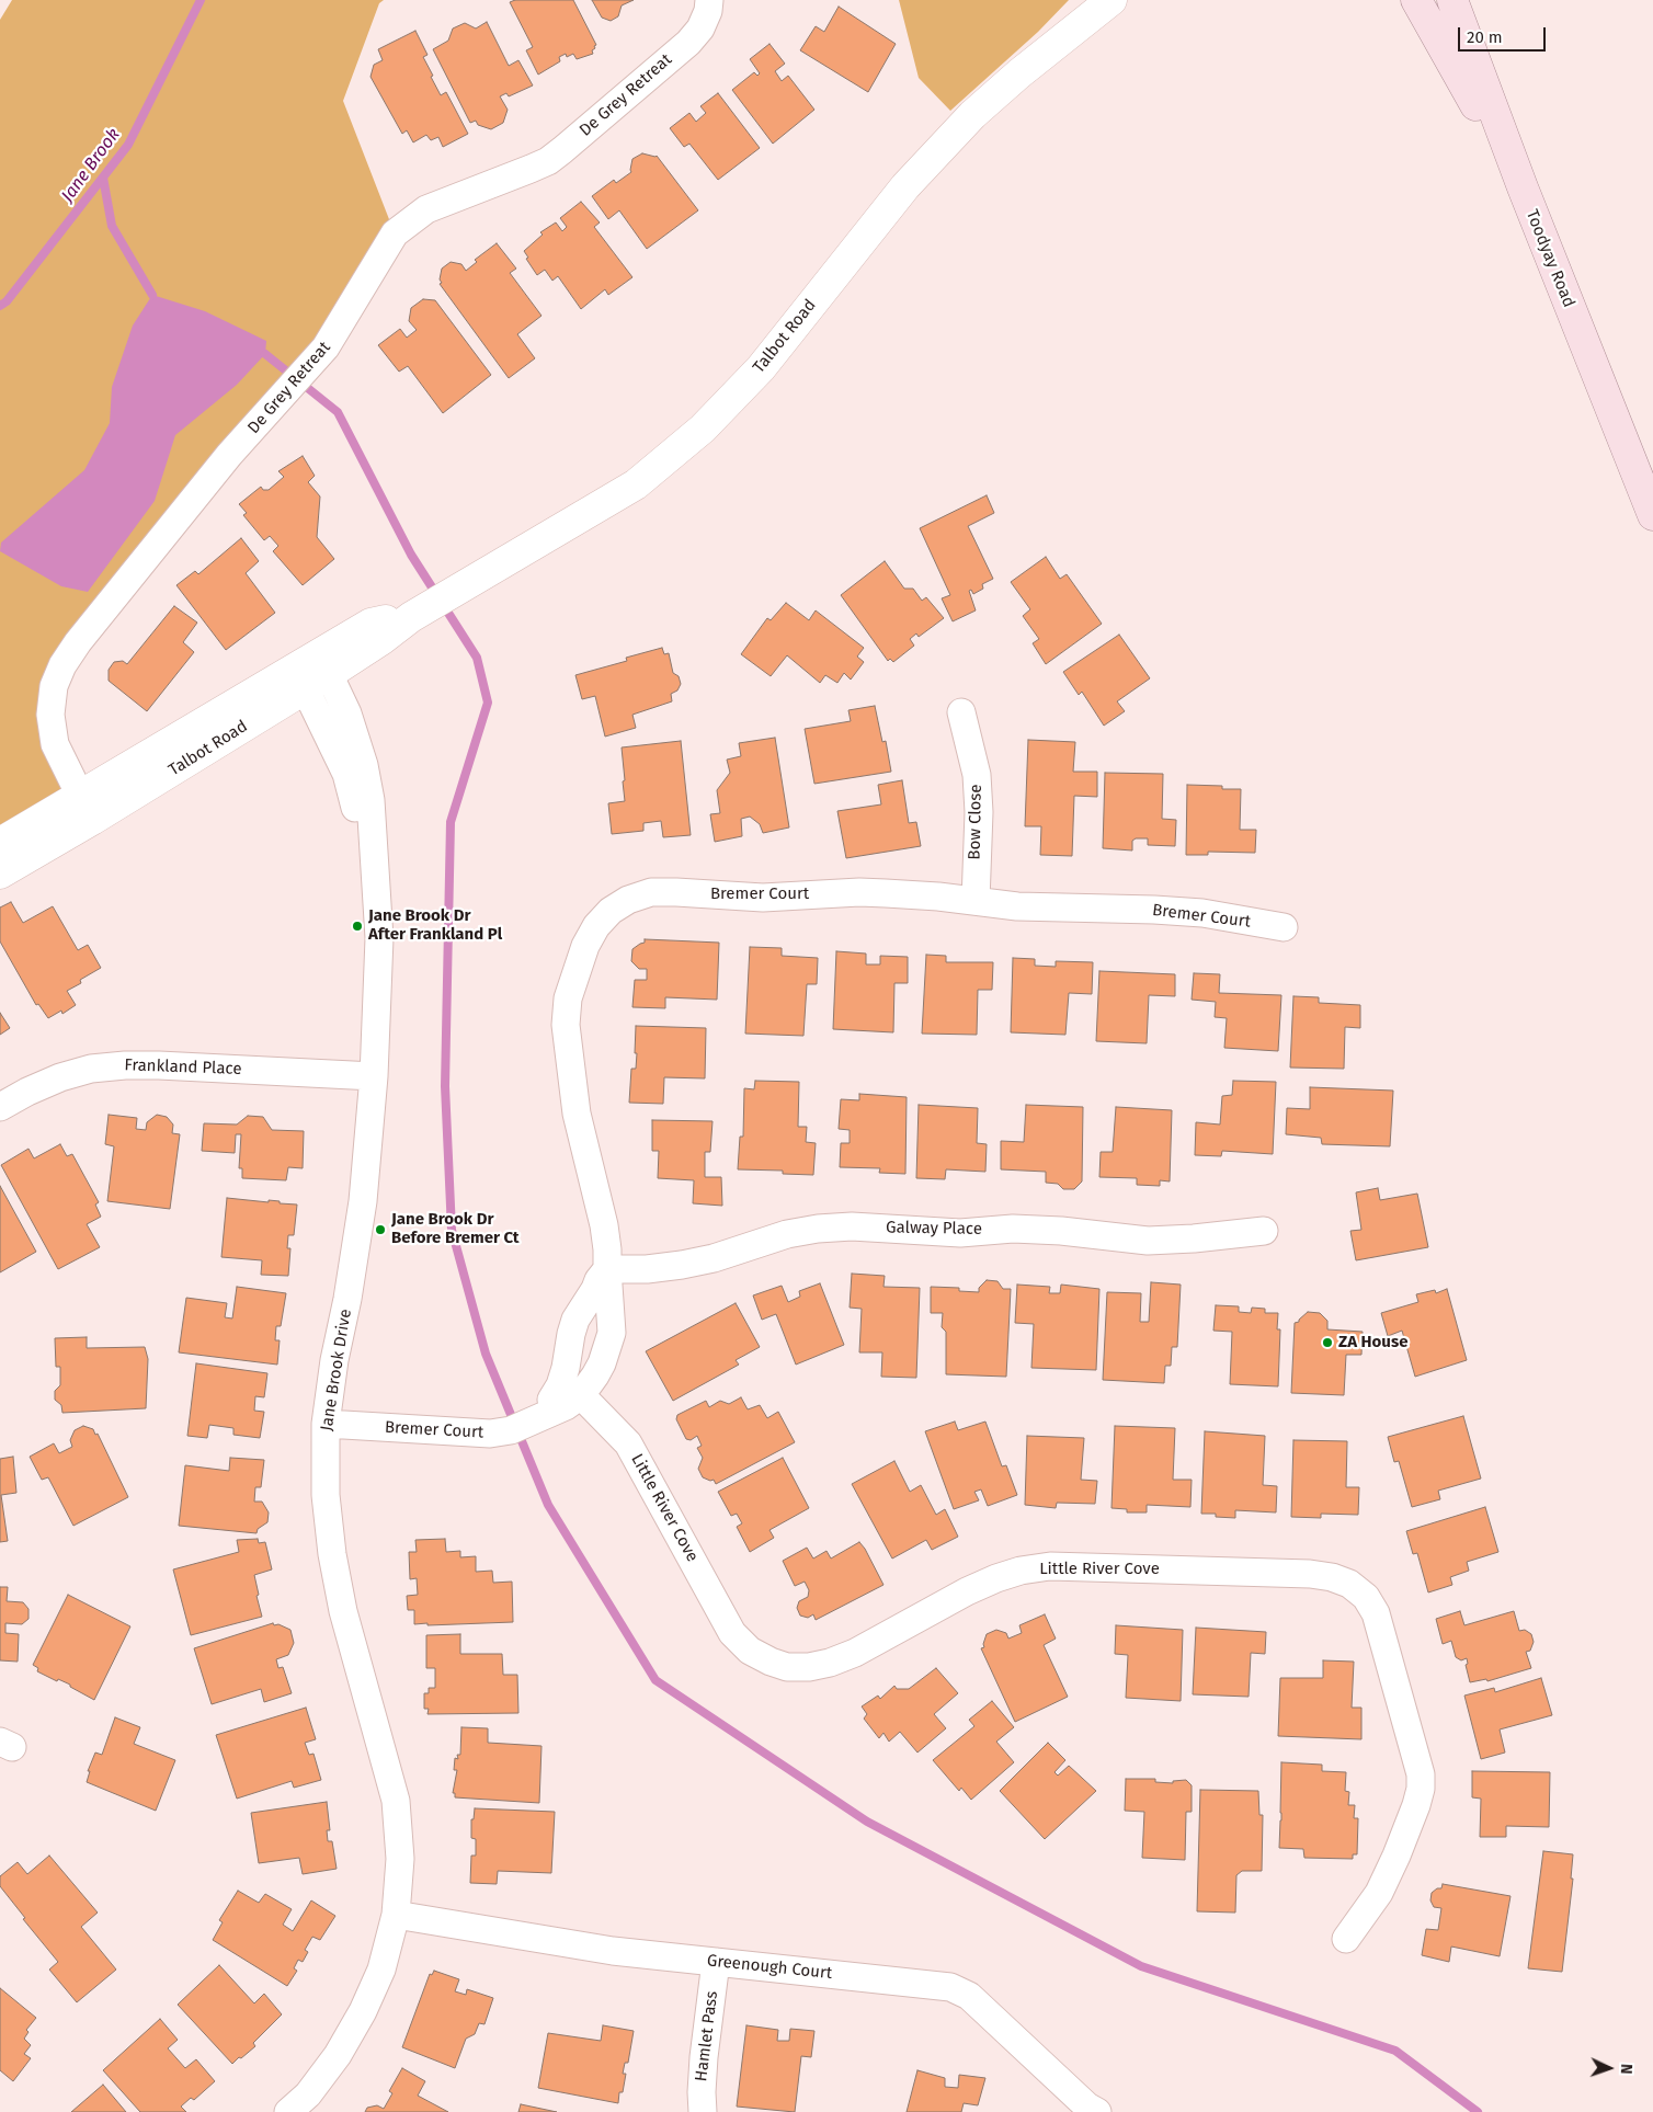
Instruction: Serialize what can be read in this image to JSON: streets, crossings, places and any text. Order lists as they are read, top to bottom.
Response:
{
  "streets": {
    "main road": ["Toodyay Road", "Talbot Road"],
    "street": [
      "De Grey Retreat",
      "Bow Close",
      "Bremer Court",
      "Frankland Place",
      "Galway Place",
      "Jane Brook Drive",
      "Little River Cove",
      "Greenough Court",
      "Hamlet Pass"
    ]
  },
  "crossings": [
    ["De Grey Retreat", "Talbot Road"],
    ["Talbot Road", "Jane Brook Drive"],
    ["Bow Close", "Bremer Court"],
    ["Bremer Court", "Galway Place"],
    ["Bremer Court", "Jane Brook Drive"],
    ["Bremer Court", "Little River Cove"],
    ["Frankland Place", "Jane Brook Drive"],
    ["Jane Brook Drive", "Greenough Court"],
    ["Greenough Court", "Hamlet Pass"]
  ],
  "water": ["Jane Brook"],
  "places": ["Jane Brook Dr After Frankland Pl", "Jane Brook Dr Before Bremer Ct", "ZA House"],
  "scale_bar": "20 m",
  "north": "right"
}
